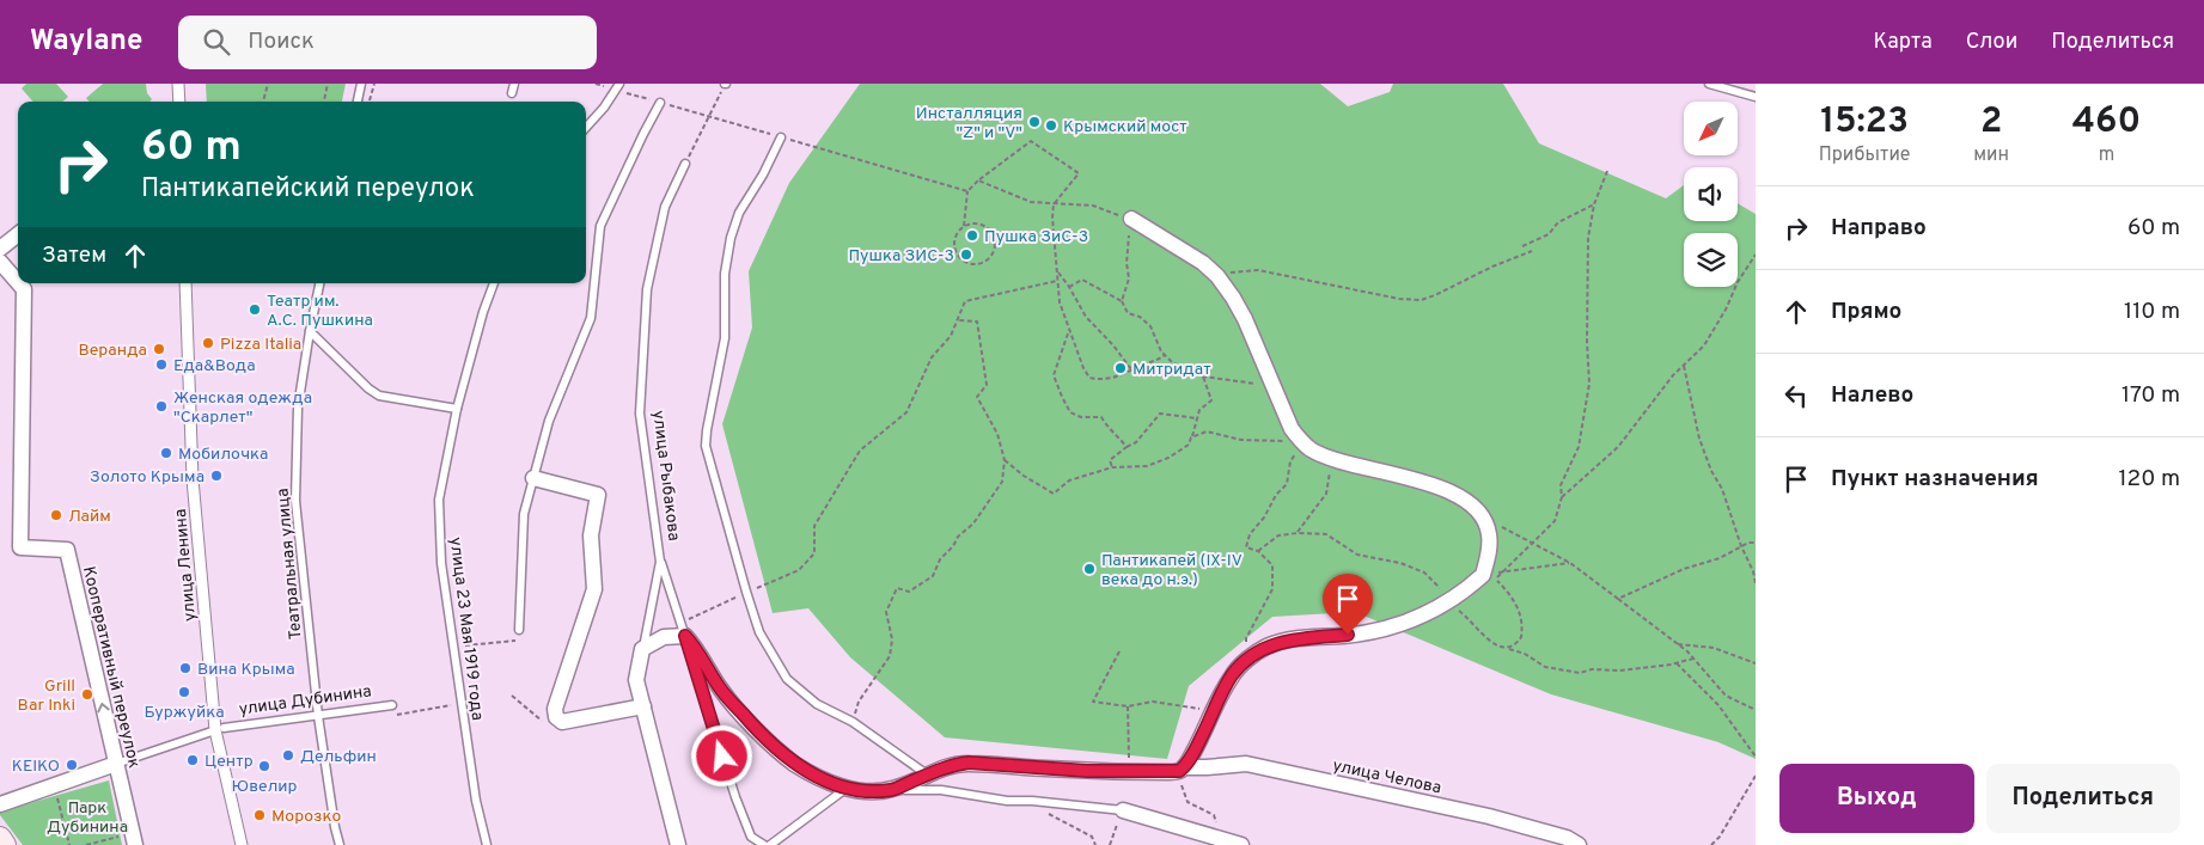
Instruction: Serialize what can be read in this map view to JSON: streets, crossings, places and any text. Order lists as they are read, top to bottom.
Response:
{
  "streets": {
    "street": [
      "улица Рыбакова",
      "улица Ленина",
      "Кооперативный переулок",
      "улица Челова"
    ],
    "lane": ["Театральная улица", "улица 23 Мая 1919 года", "улица Дубинина"]
  },
  "crossings": [
    ["Театральная улица", "улица Дубинина"],
    ["улица Ленина", "улица Дубинина"],
    ["Кооперативный переулок", "улица Дубинина"]
  ],
  "one_way": ["Кооперативный переулок"],
  "parks": ["Парк Дубинина"],
  "places": [
    "Инсталляция \"Z\" и \"V\"",
    "Крымский мост",
    "Пушка ЗиС-3",
    "Пушка ЗИС-3",
    "Театр им. А.С. Пушкина",
    "Pizza Italia",
    "Веранда",
    "Еда&Вода",
    "Митридат",
    "Женская одежда \"Скарлет\"",
    "Мобилочка",
    "Золото Крыма",
    "Лайм",
    "Пантикапей (IX-IV века до н.э.)",
    "Вина Крыма",
    "Буржуйка",
    "Grill Bar Inki",
    "Дельфин",
    "Центр",
    "KEIKO",
    "Ювелир",
    "Морозко"
  ],
  "north": "bottom left",
  "page": {
    "header": "Waylane",
    "search": "Поиск",
    "nav": ["Карта", "Слои", "Поделиться"],
    "eta": [
      "15:23",
      "Прибытие",
      "2",
      "мин",
      "460",
      "m"
    ],
    "turn": ["60 m", "Пантикапейский переулок"],
    "list": [
      {
        "name": "Направо",
        "value": "60 m"
      },
      {
        "name": "Прямо",
        "value": "110 m"
      },
      {
        "name": "Налево",
        "value": "170 m"
      },
      {
        "name": "Пункт назначения",
        "value": "120 m"
      }
    ],
    "then": "Затем",
    "buttons": ["Выход", "Поделиться"]
  }
}
